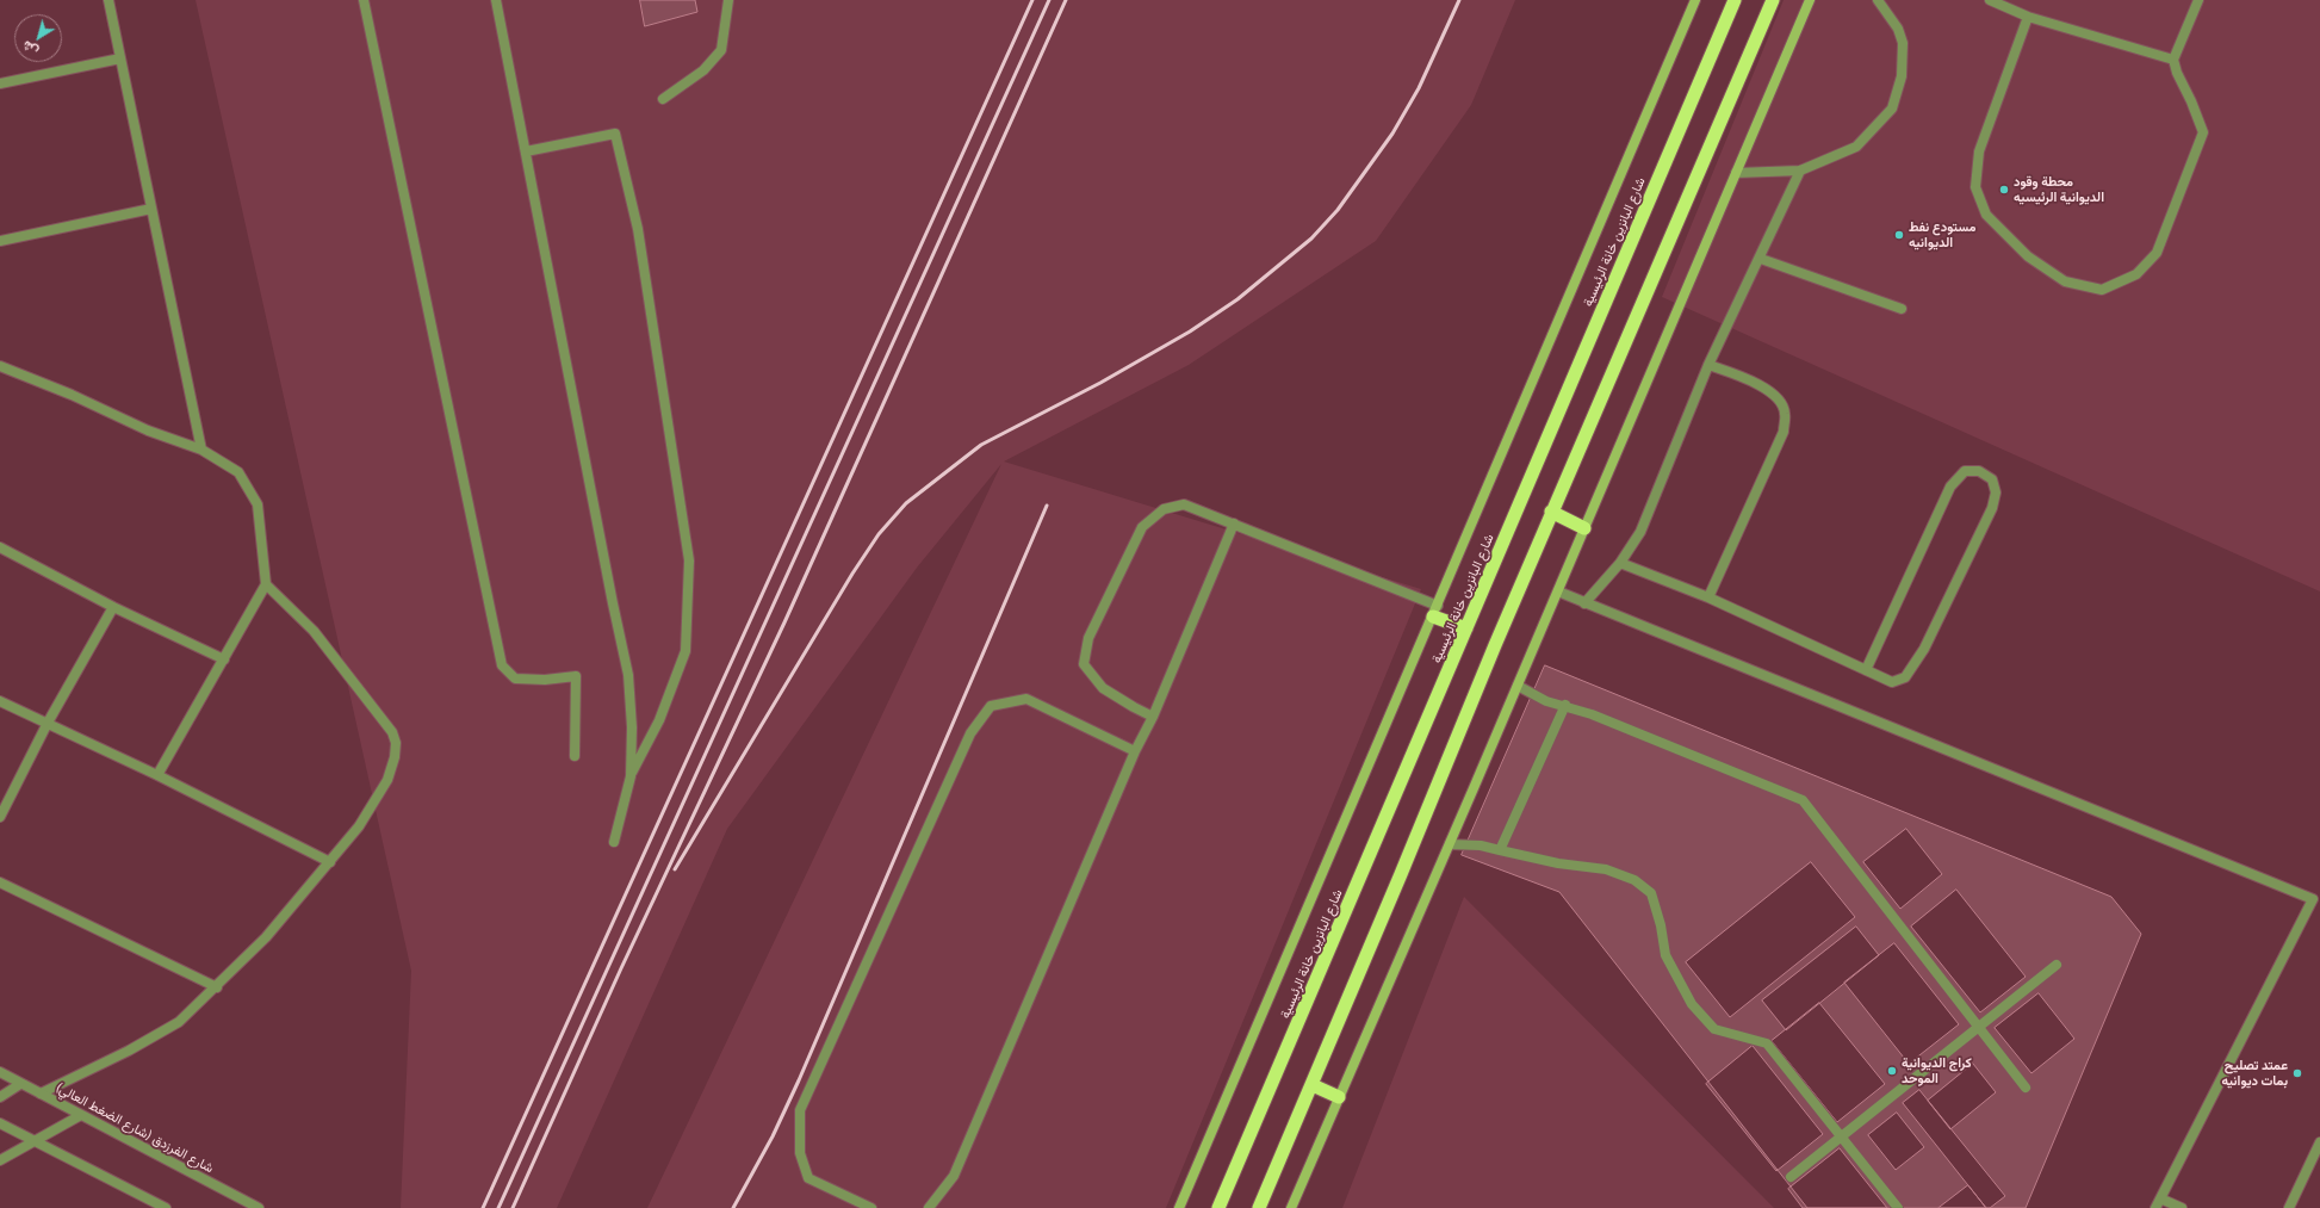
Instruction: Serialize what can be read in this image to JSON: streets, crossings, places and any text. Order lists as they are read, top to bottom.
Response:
{
  "streets": {
    "highway": ["شارع البانزين خانة الرئيسية"],
    "street": ["شارع الفرزدق (شارع الضغط العالي)"]
  },
  "places": [
    "محطة وقود الديوانية الرئيسيه",
    "مستودع نفط الديوانيه",
    "كراج الديوانية الموحد",
    "عمتد تصليح بمات ديوانيه"
  ],
  "north": "bottom left"
}
